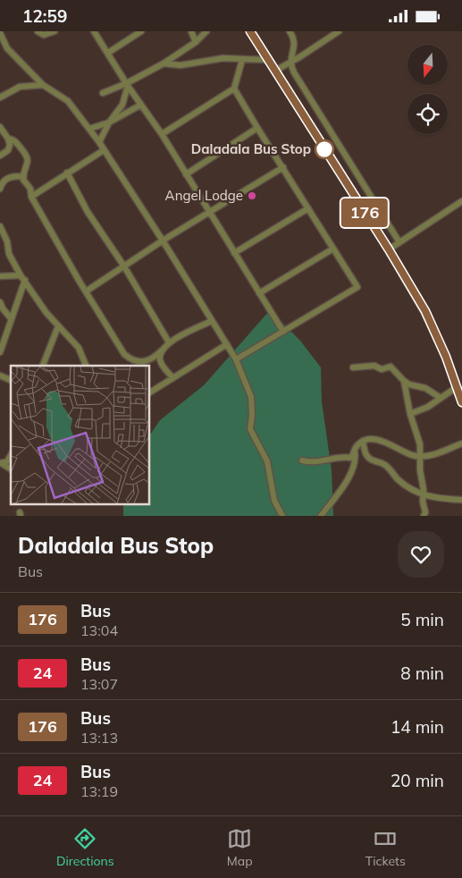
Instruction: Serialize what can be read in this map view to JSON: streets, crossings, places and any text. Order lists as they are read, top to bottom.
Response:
{
  "places": ["Daladala Bus Stop", "Angel Lodge"],
  "lines": ["bus line 176"],
  "north": "bottom",
  "page": {
    "status": "12:59",
    "on_map": "176",
    "heading": ["Daladala Bus Stop", "Bus"],
    "list": [
      {
        "mark": "176",
        "name": "Bus",
        "note": "13:04",
        "value": "5 min"
      },
      {
        "mark": "24",
        "name": "Bus",
        "note": "13:07",
        "value": "8 min"
      },
      {
        "mark": "176",
        "name": "Bus",
        "note": "13:13",
        "value": "14 min"
      },
      {
        "mark": "24",
        "name": "Bus",
        "note": "13:19",
        "value": "20 min"
      }
    ],
    "tabs": ["Directions", "Map", "Tickets"]
  }
}
